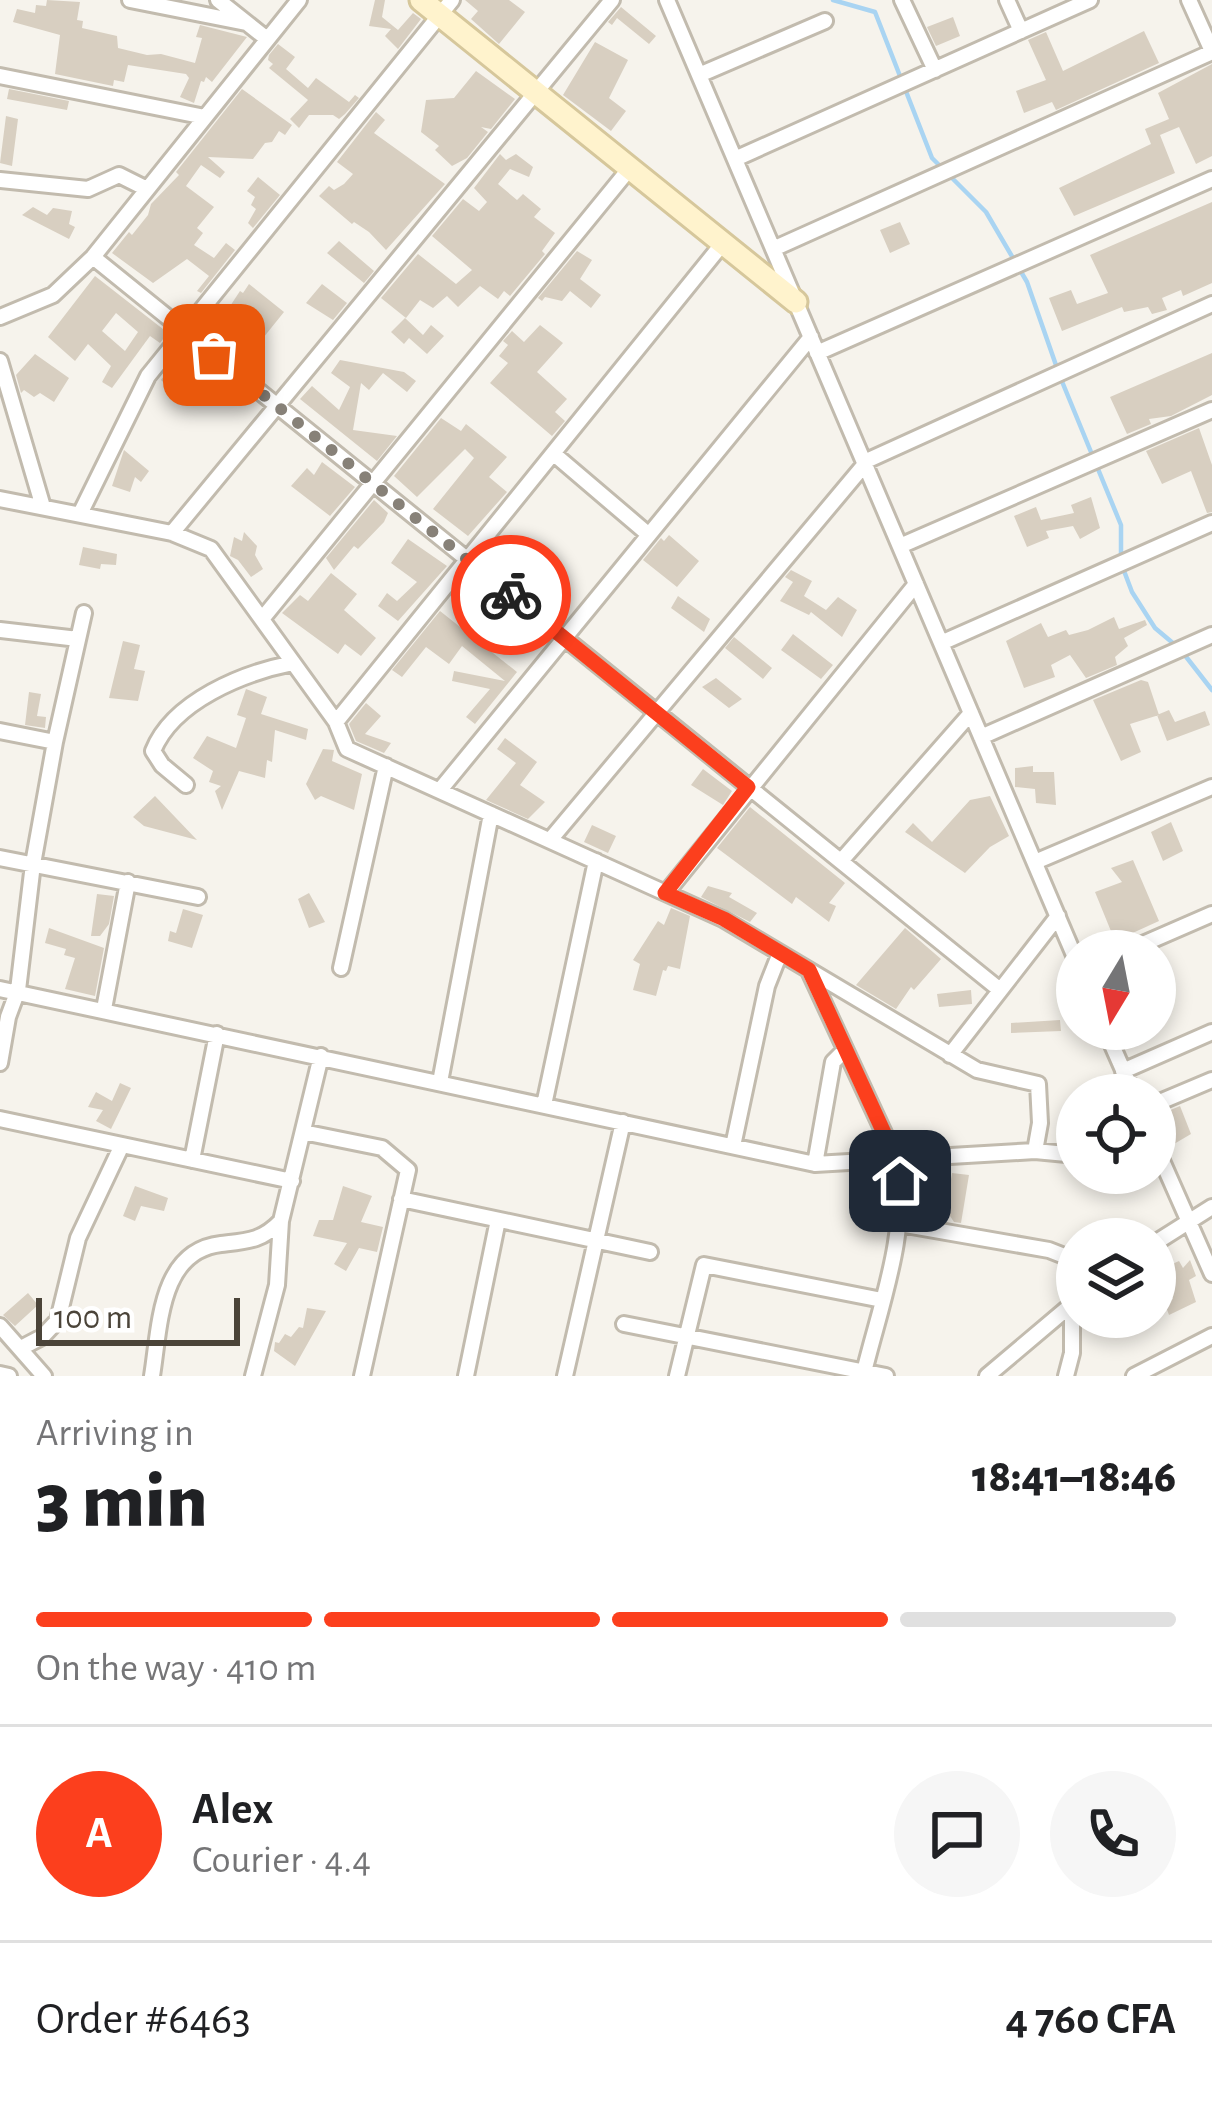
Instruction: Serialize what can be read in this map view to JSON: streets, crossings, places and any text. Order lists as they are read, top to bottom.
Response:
{
  "scale_bar": "100 m",
  "north": "bottom",
  "page": {
    "scale": "100 m",
    "heading": ["3 min", "Arriving in", "18:41–18:46"],
    "panel": [
      "Alex",
      "Courier · 4.4",
      "Order #6463",
      "4 760 CFA"
    ],
    "bar": "On the way · 410 m",
    "round": "A"
  }
}
